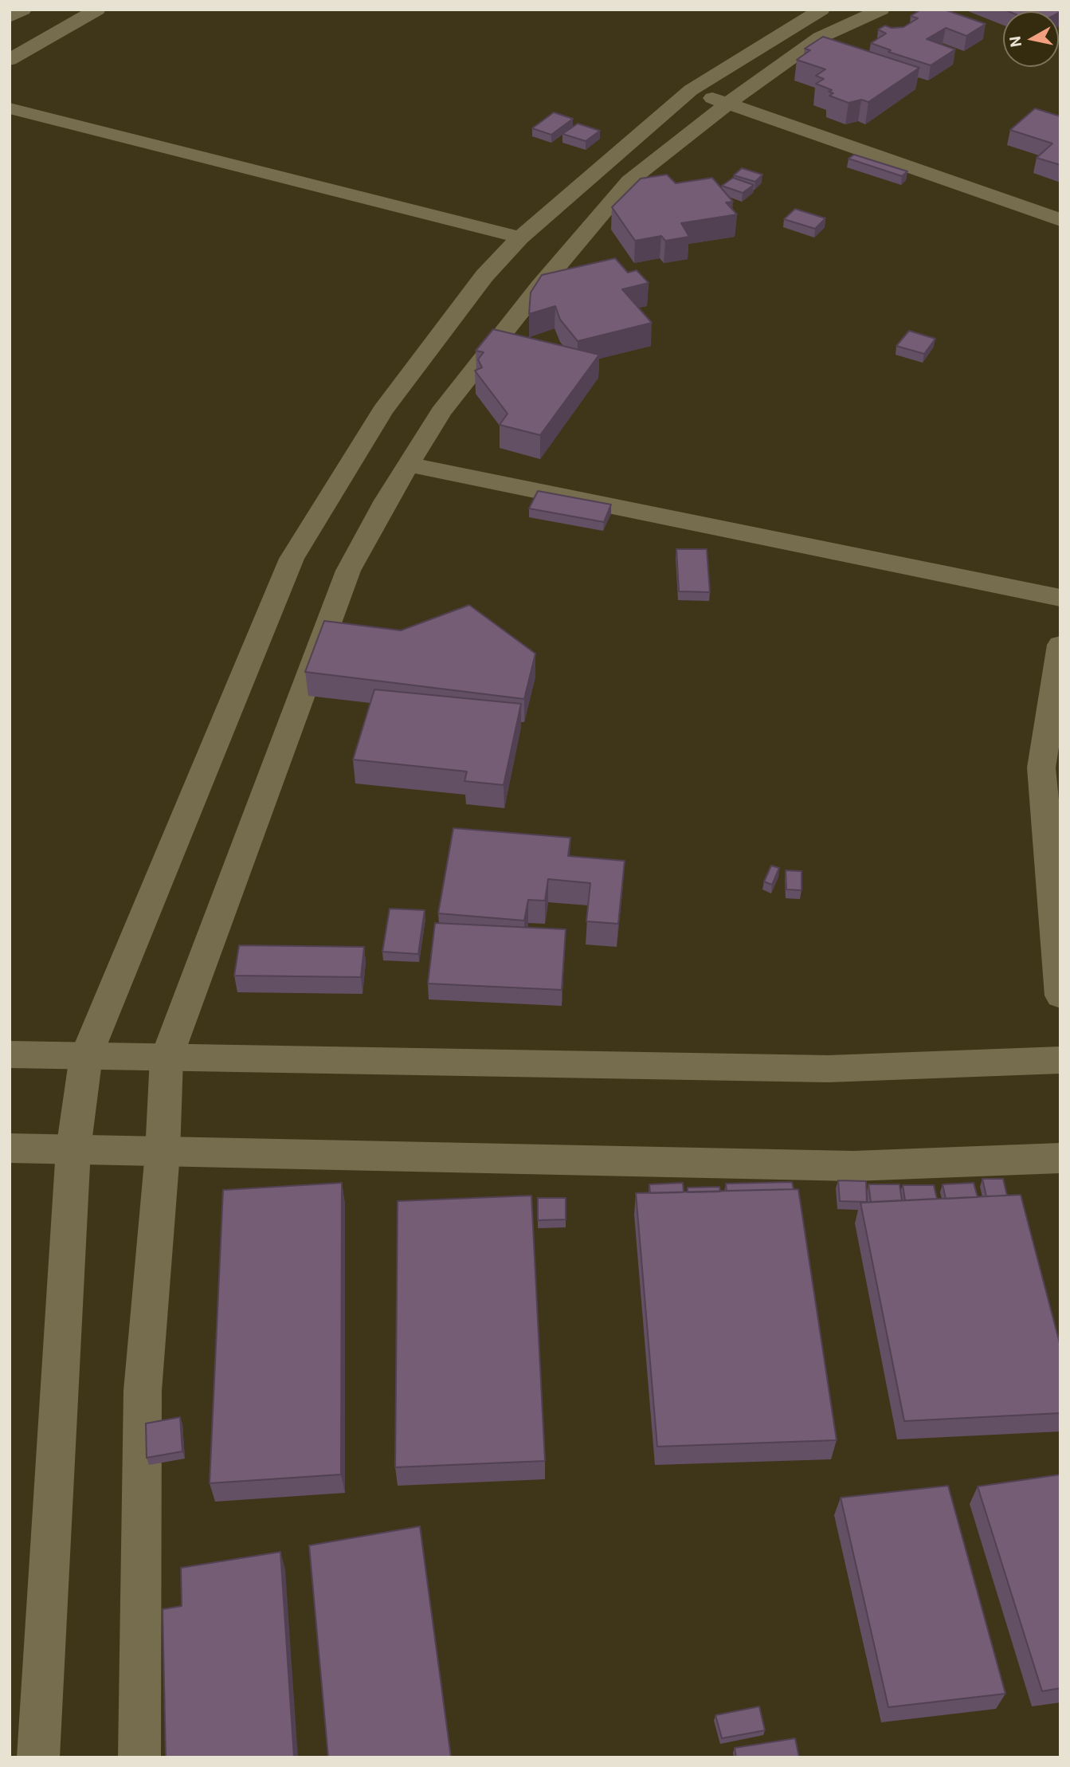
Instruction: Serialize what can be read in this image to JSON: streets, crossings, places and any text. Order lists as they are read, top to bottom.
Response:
{
  "north": "left"
}
